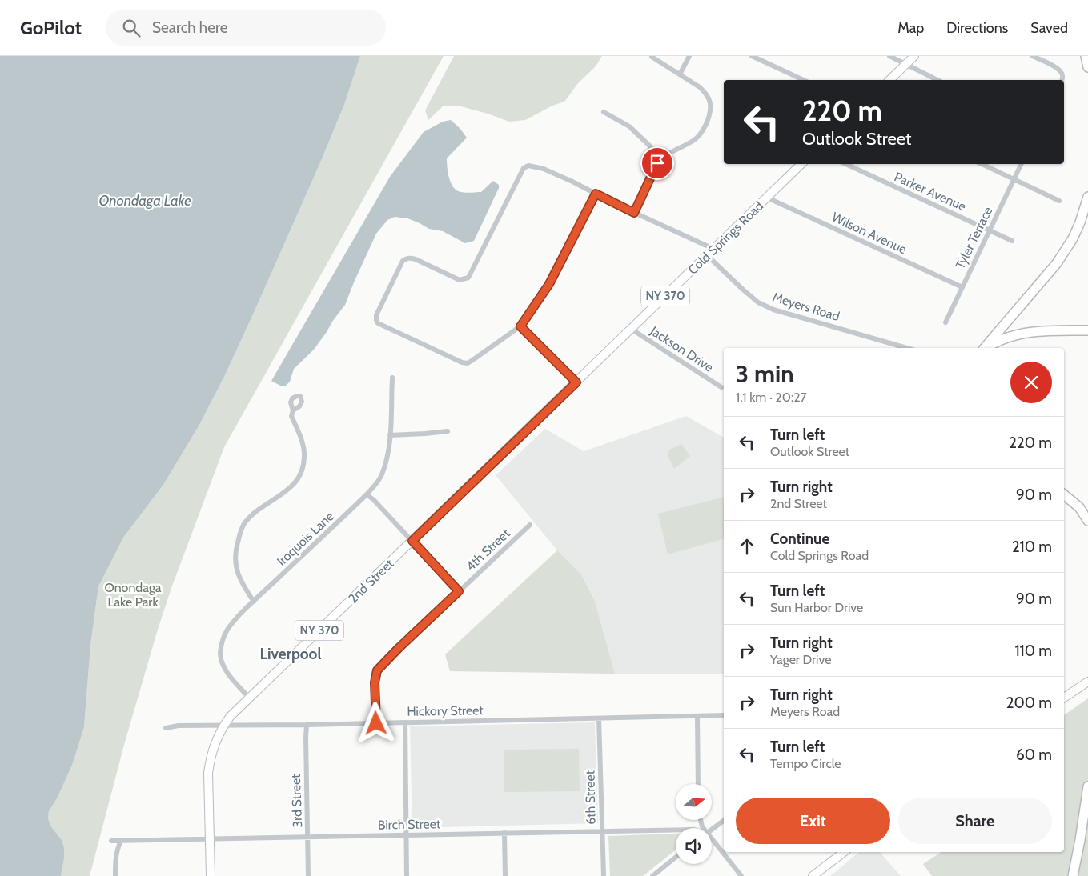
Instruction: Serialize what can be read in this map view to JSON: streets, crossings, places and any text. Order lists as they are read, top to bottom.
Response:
{
  "streets": {
    "main road": ["Cold Springs Road", "NY 370", "2nd Street"],
    "street": [
      "Parker Avenue",
      "Wilson Avenue",
      "Tyler Terrace",
      "Meyers Road",
      "Jackson Drive",
      "Iroquois Lane",
      "4th Street",
      "Hickory Street",
      "6th Street",
      "3rd Street",
      "Birch Street"
    ]
  },
  "crossings": [
    ["Parker Avenue", "Tyler Terrace"],
    ["Wilson Avenue", "Cold Springs Road"],
    ["Wilson Avenue", "Tyler Terrace"],
    ["Cold Springs Road", "Meyers Road"],
    ["Cold Springs Road", "Jackson Drive"],
    ["Cold Springs Road", "2nd Street"],
    ["Iroquois Lane", "2nd Street"],
    ["4th Street", "Hickory Street"],
    ["2nd Street", "Hickory Street"],
    ["2nd Street", "Birch Street"],
    ["Hickory Street", "6th Street"],
    ["Hickory Street", "3rd Street"],
    ["6th Street", "Birch Street"],
    ["3rd Street", "Birch Street"]
  ],
  "districts": ["Liverpool"],
  "water": ["Onondaga Lake"],
  "parks": ["Onondaga Lake Park"],
  "north": "right",
  "page": {
    "header": "GoPilot",
    "search": "Search here",
    "nav": ["Map", "Directions", "Saved"],
    "turn": ["220 m", "Outlook Street"],
    "heading": ["3 min", "1.1 km · 20:27"],
    "list": [
      {
        "name": "Turn left",
        "note": "Outlook Street",
        "value": "220 m"
      },
      {
        "name": "Turn right",
        "note": "2nd Street",
        "value": "90 m"
      },
      {
        "name": "Continue",
        "note": "Cold Springs Road",
        "value": "210 m"
      },
      {
        "name": "Turn left",
        "note": "Sun Harbor Drive",
        "value": "90 m"
      },
      {
        "name": "Turn right",
        "note": "Yager Drive",
        "value": "110 m"
      },
      {
        "name": "Turn right",
        "note": "Meyers Road",
        "value": "200 m"
      },
      {
        "name": "Turn left",
        "note": "Tempo Circle",
        "value": "60 m"
      }
    ],
    "buttons": ["Exit", "Share"]
  }
}
